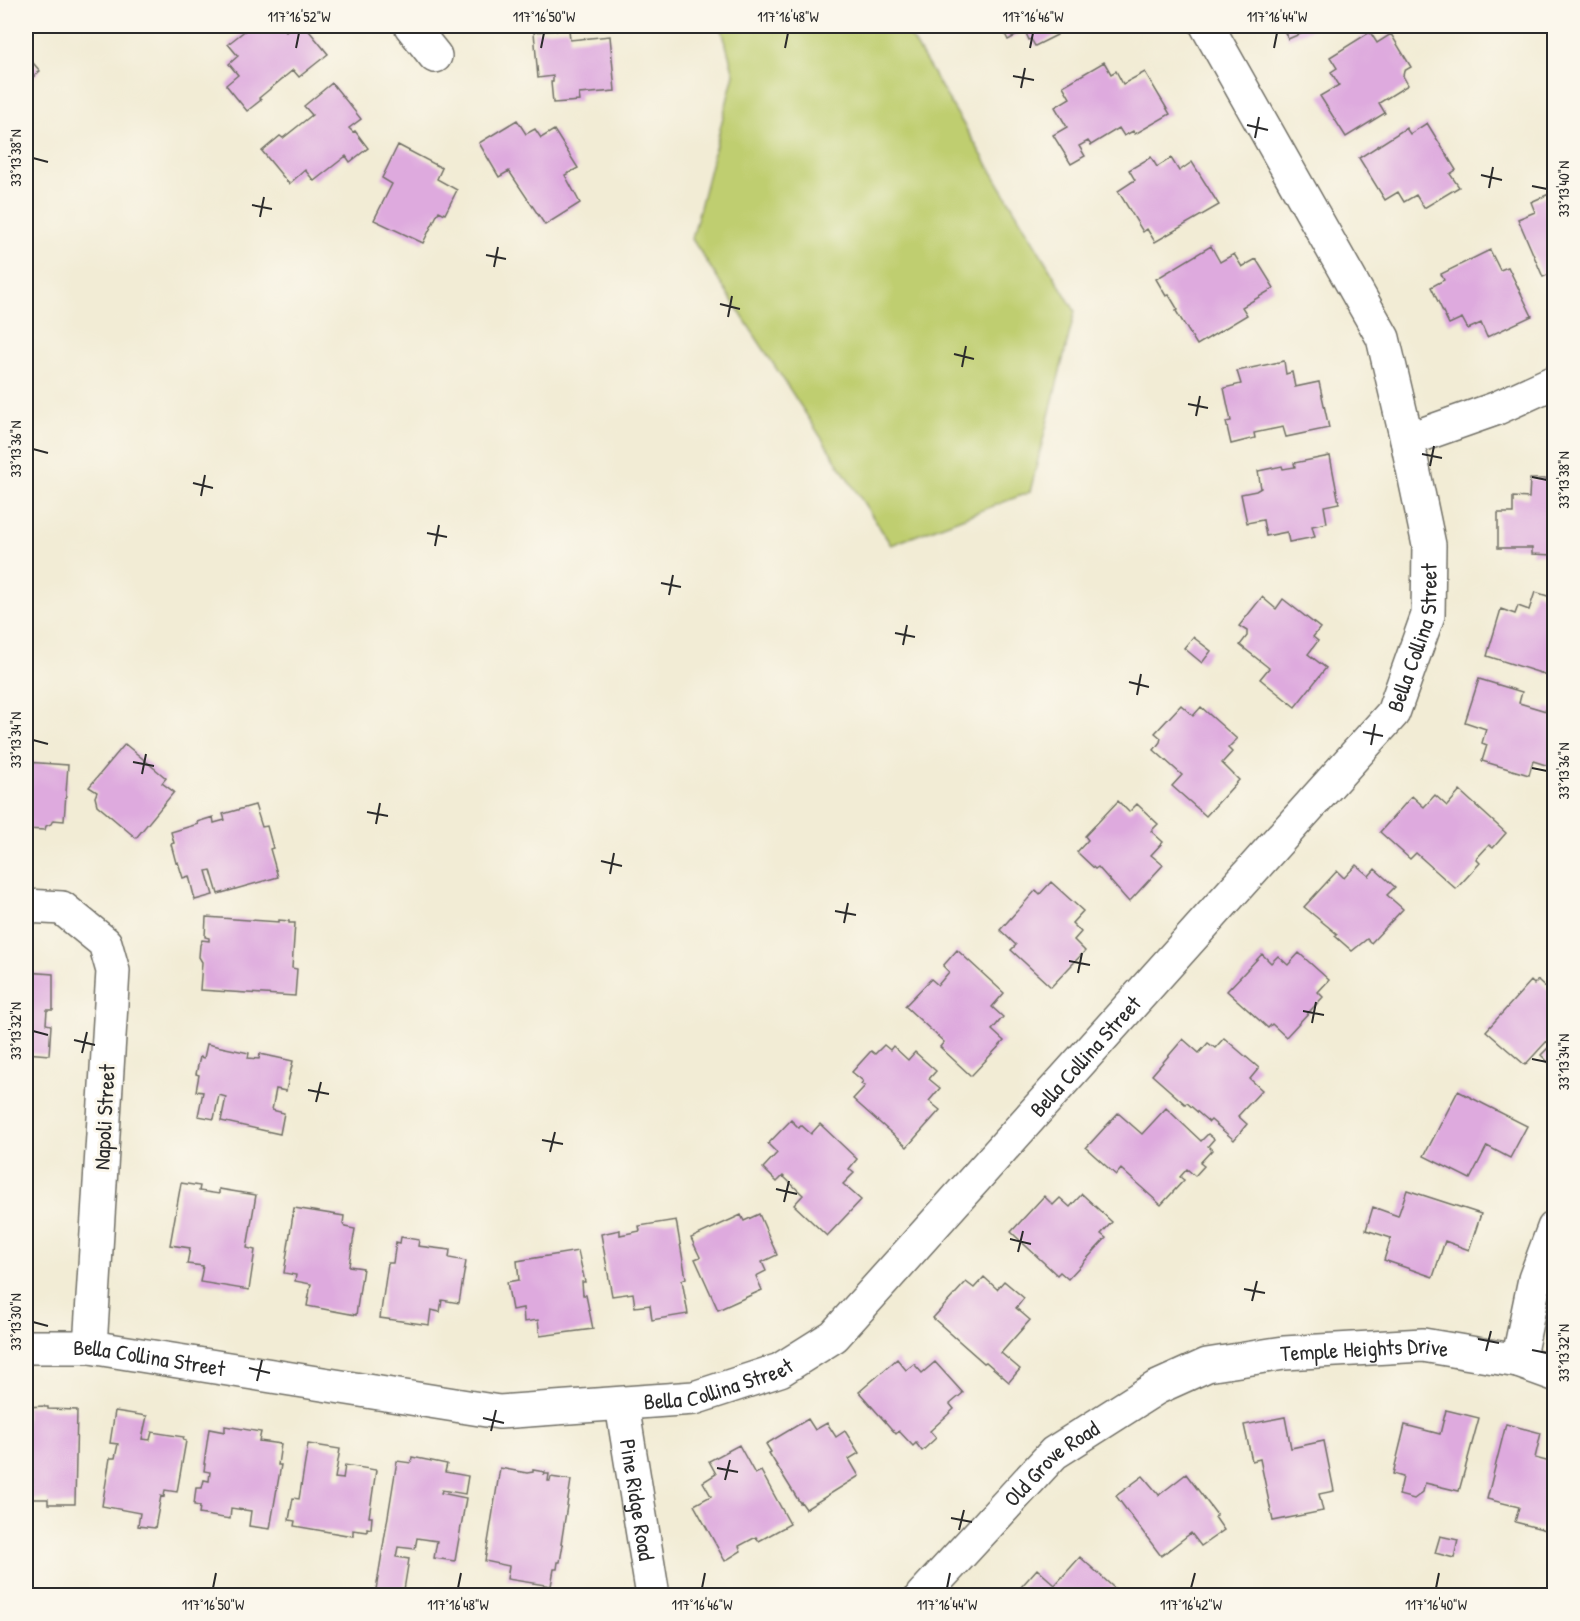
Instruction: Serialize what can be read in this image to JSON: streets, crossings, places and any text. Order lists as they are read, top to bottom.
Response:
{
  "streets": {
    "street": [
      "Bella Collina Street",
      "Napoli Street",
      "Temple Heights Drive",
      "Old Grove Road",
      "Pine Ridge Road"
    ]
  },
  "crossings": [
    ["Bella Collina Street", "Napoli Street"],
    ["Bella Collina Street", "Pine Ridge Road"],
    ["Temple Heights Drive", "Old Grove Road"]
  ],
  "coordinates": [
    "117°16'52\"W",
    "117°16'50\"W",
    "117°16'48\"W",
    "117°16'46\"W",
    "117°16'44\"W",
    "33°13'38\"N",
    "33°13'40\"N",
    "33°13'36\"N",
    "33°13'34\"N",
    "33°13'32\"N",
    "33°13'30\"N",
    "117°16'42\"W",
    "117°16'40\"W"
  ]
}
